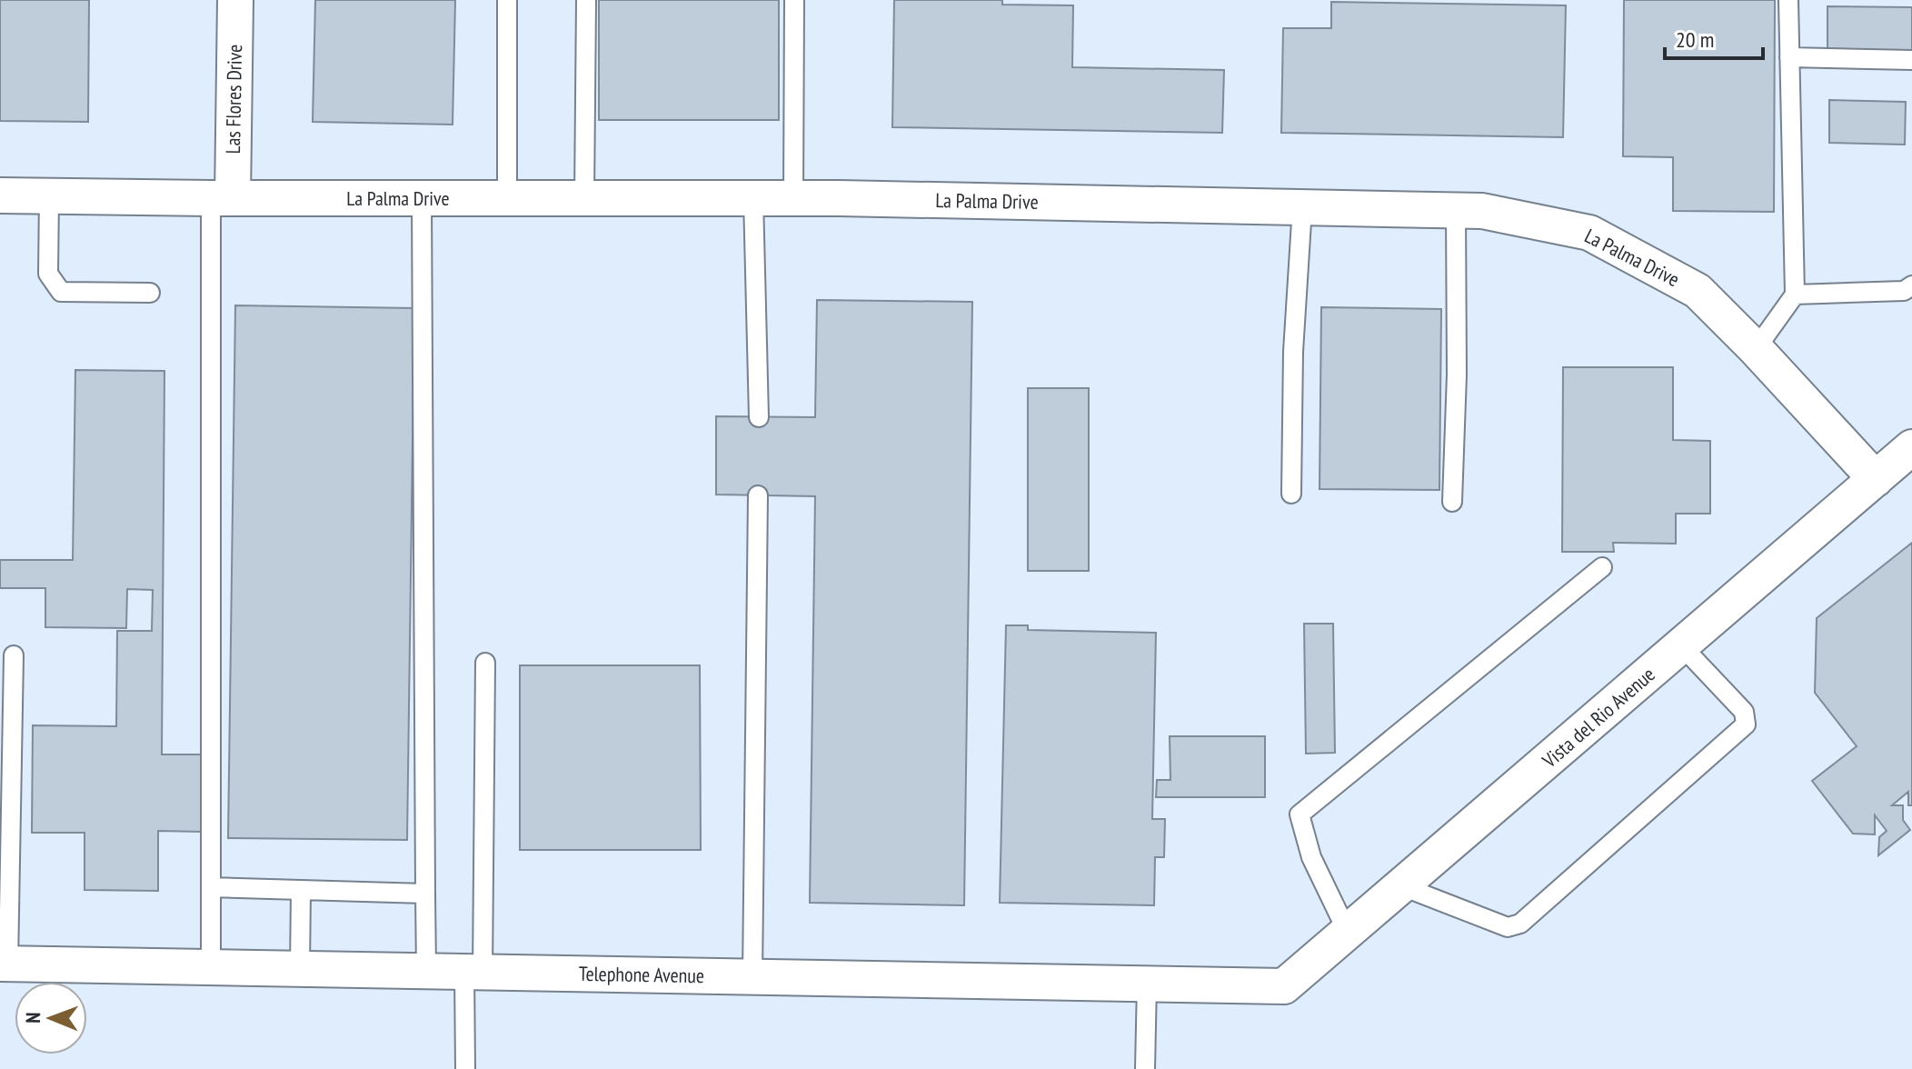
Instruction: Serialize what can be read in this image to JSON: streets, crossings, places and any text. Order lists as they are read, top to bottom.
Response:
{
  "streets": {
    "street": [
      "Las Flores Drive",
      "La Palma Drive",
      "Vista del Rio Avenue",
      "Telephone Avenue"
    ]
  },
  "crossings": [
    ["Las Flores Drive", "La Palma Drive"],
    ["La Palma Drive", "Vista del Rio Avenue"],
    ["Vista del Rio Avenue", "Telephone Avenue"]
  ],
  "scale_bar": "20 m",
  "north": "left"
}
